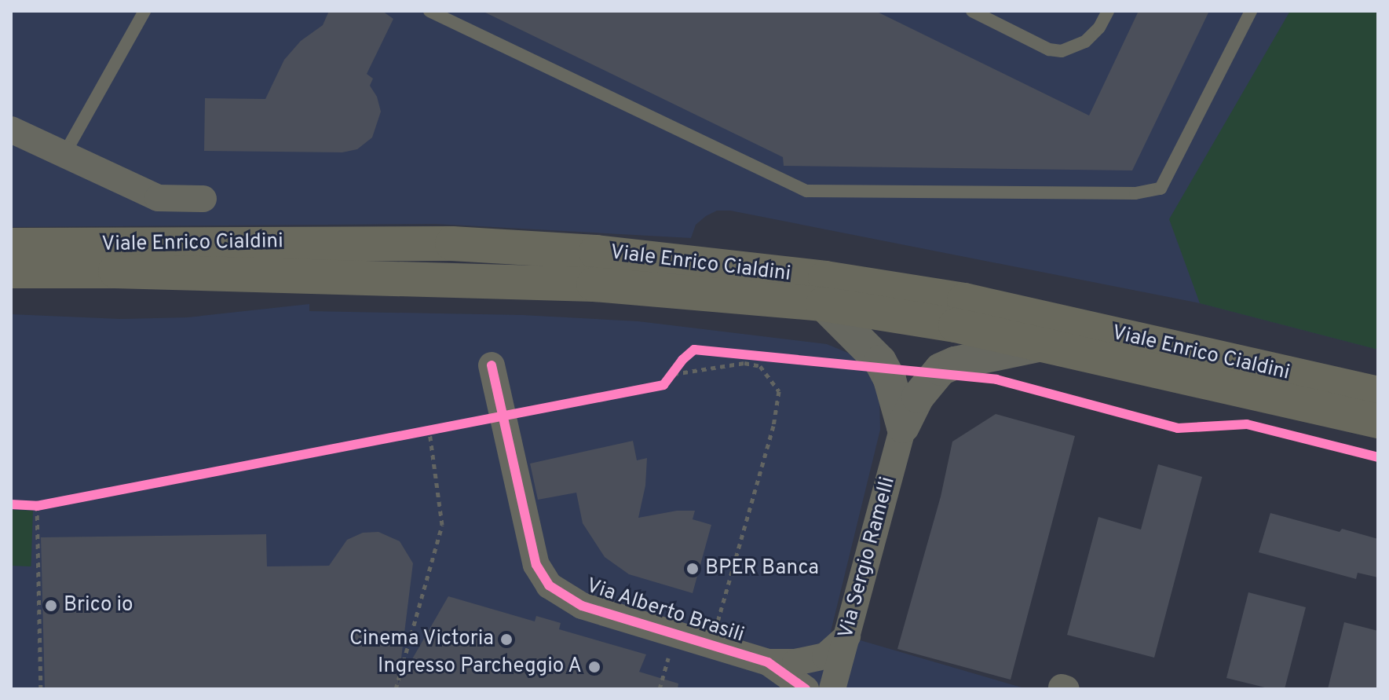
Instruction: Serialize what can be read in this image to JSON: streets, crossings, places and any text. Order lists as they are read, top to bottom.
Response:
{
  "streets": {
    "main road": ["Viale Enrico Cialdini"],
    "street": ["Via Sergio Ramelli", "Via Alberto Brasili"]
  },
  "crossings": [
    ["Via Sergio Ramelli", "Via Alberto Brasili"]
  ],
  "places": [
    "BPER Banca",
    "Brico io",
    "Cinema Victoria",
    "Ingresso Parcheggio A"
  ]
}
